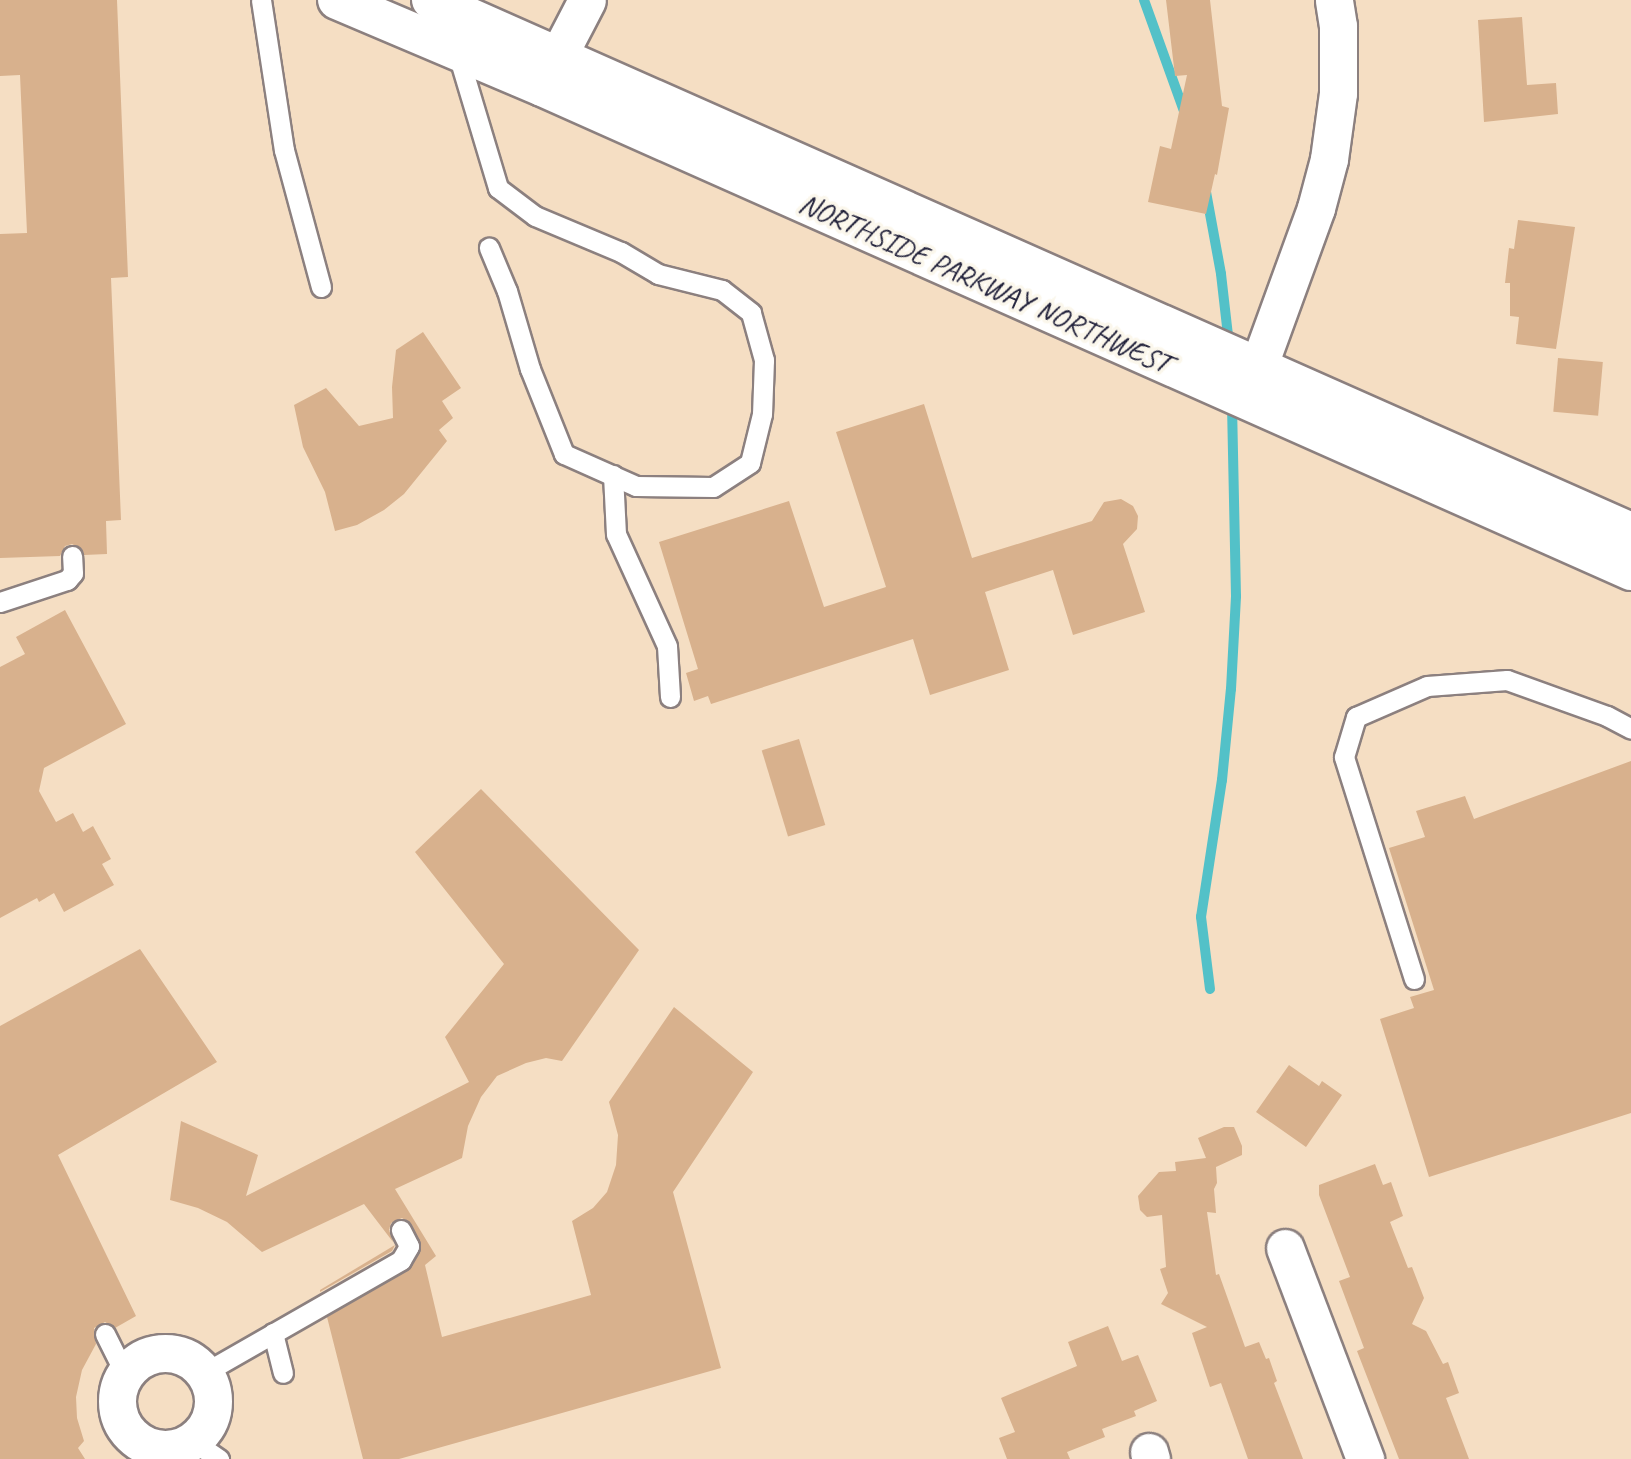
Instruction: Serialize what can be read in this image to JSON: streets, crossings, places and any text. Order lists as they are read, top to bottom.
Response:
{
  "streets": {
    "main road": ["NORTHSIDE PARKWAY NORTHWEST"]
  }
}
